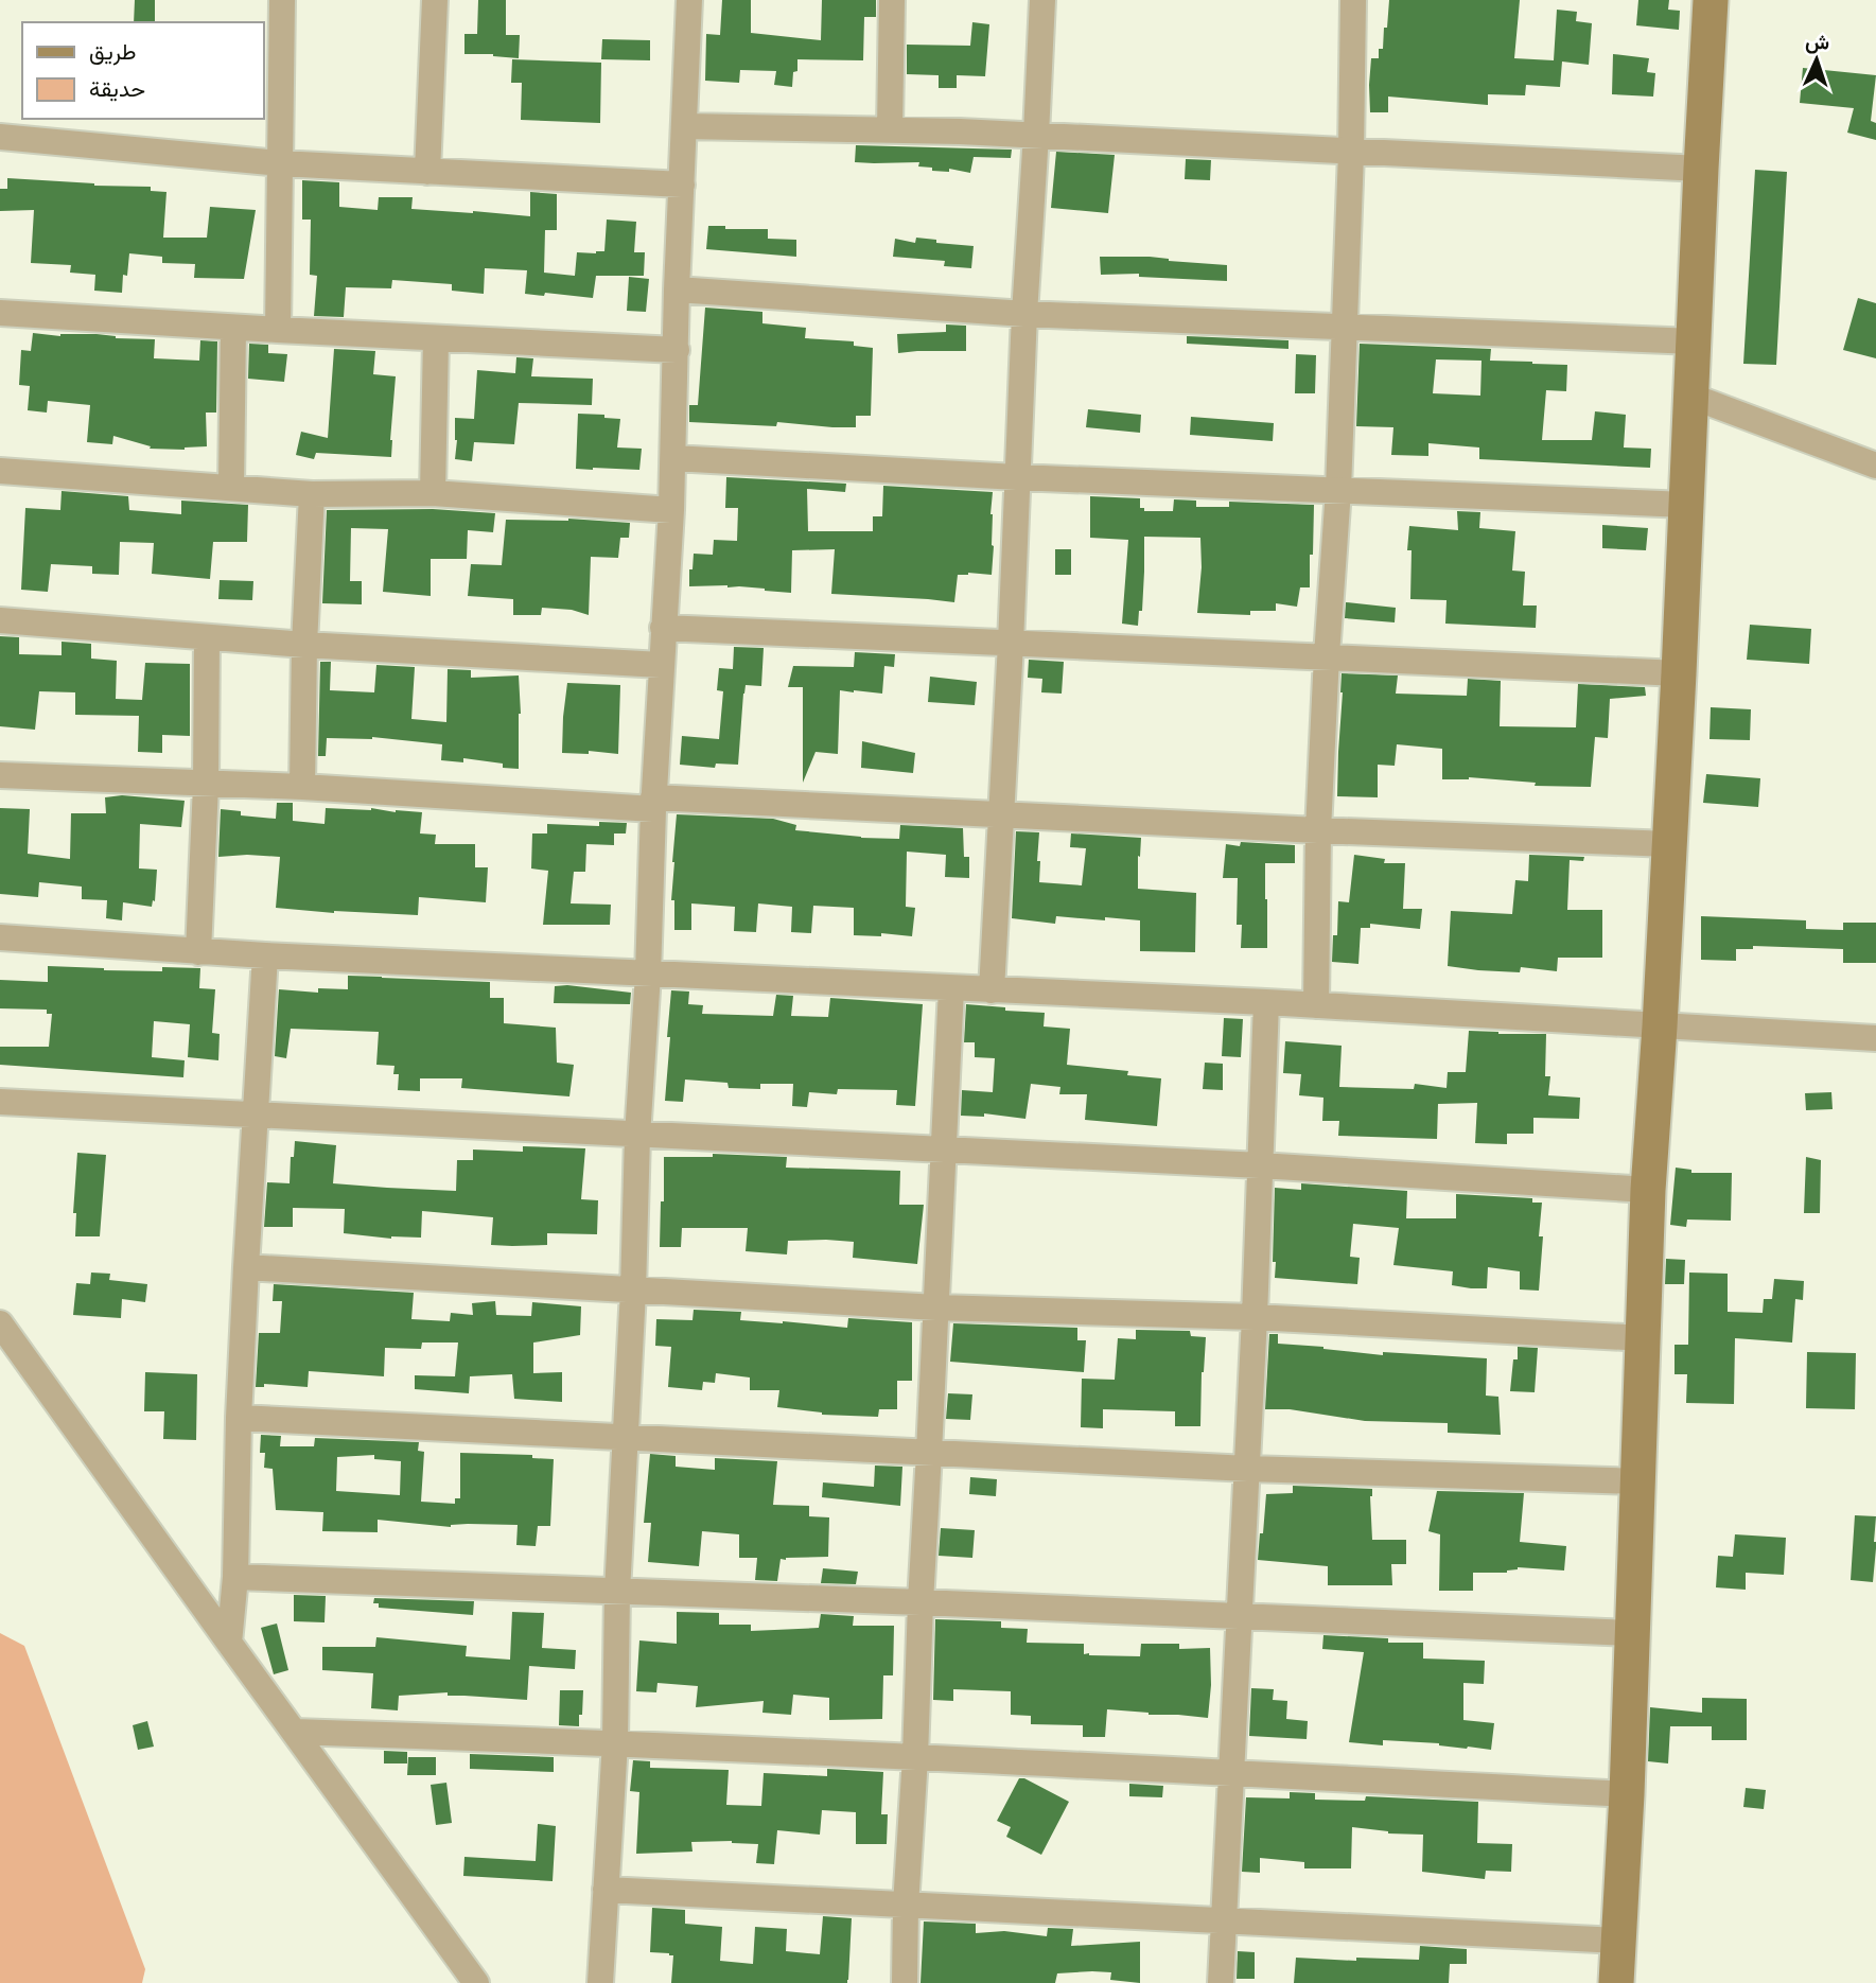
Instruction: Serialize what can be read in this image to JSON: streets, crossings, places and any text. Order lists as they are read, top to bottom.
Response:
{
  "legend": ["طريق", "حديقة"],
  "north": "top"
}
